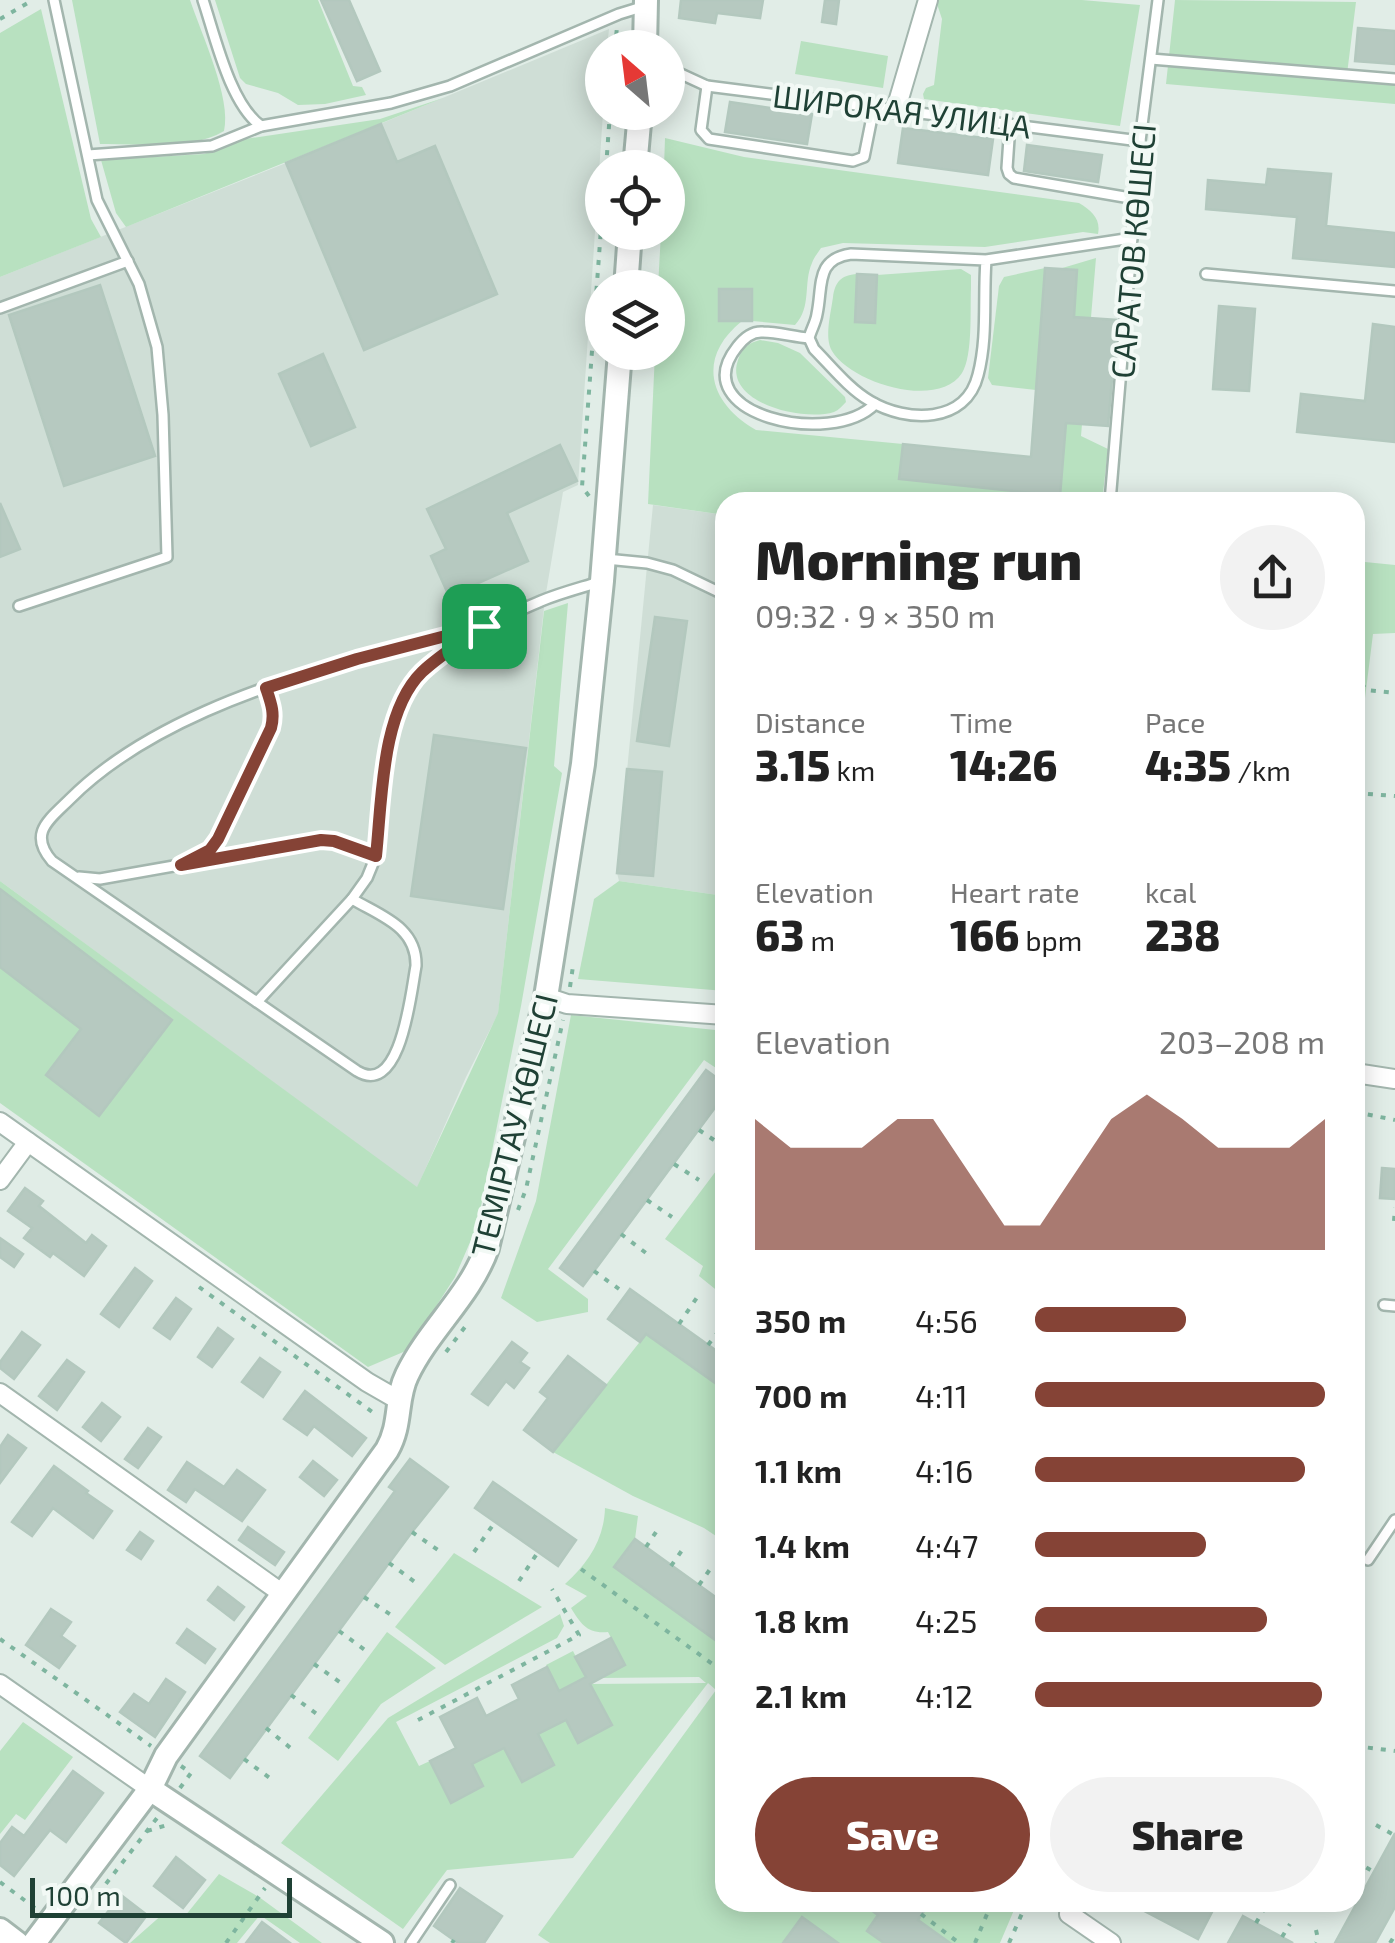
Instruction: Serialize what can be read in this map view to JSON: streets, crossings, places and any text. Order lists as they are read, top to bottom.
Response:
{
  "streets": {
    "street": ["ТЕМІРТАУ КӨШЕСІ"],
    "lane": ["ШИРОКАЯ УЛИЦА", "САРАТОВ КӨШЕСІ"]
  },
  "crossings": [
    ["ШИРОКАЯ УЛИЦА", "САРАТОВ КӨШЕСІ"]
  ],
  "scale_bar": "100 m",
  "north": "top left",
  "page": {
    "heading": ["Morning run", "09:32 · 9 × 350 m"],
    "stats": [
      ["Distance", "3.15 km"],
      ["Time", "14:26"],
      ["Pace", "4:35 /km"],
      ["Elevation", "63 m"],
      ["Heart rate", "166 bpm"],
      ["kcal", "238"]
    ],
    "chart": ["Elevation", "203–208 m"],
    "list": [
      {
        "name": "350 m",
        "note": "4:56"
      },
      {
        "name": "700 m",
        "note": "4:11"
      },
      {
        "name": "1.1 km",
        "note": "4:16"
      },
      {
        "name": "1.4 km",
        "note": "4:47"
      },
      {
        "name": "1.8 km",
        "note": "4:25"
      },
      {
        "name": "2.1 km",
        "note": "4:12"
      }
    ],
    "buttons": ["Save", "Share"],
    "scale": "100 m"
  }
}
